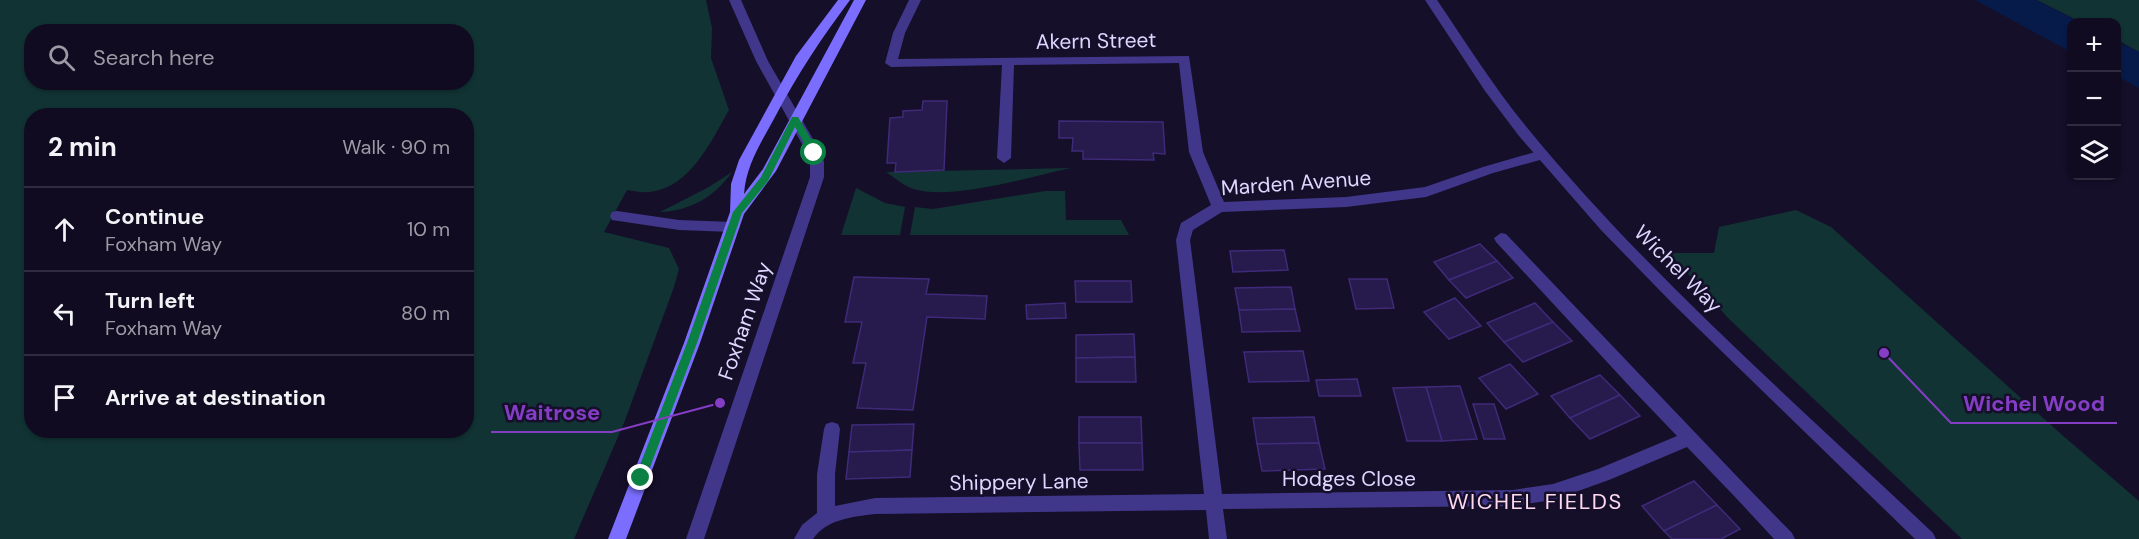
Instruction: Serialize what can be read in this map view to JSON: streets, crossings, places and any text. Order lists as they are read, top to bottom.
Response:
{
  "streets": {
    "main road": ["Foxham Way"],
    "street": [
      "Akern Street",
      "Marden Avenue",
      "Wichel Way",
      "Hodges Close",
      "Shippery Lane"
    ]
  },
  "crossings": [
    ["Akern Street", "Marden Avenue"],
    ["Marden Avenue", "Wichel Way"],
    ["Marden Avenue", "Hodges Close"],
    ["Marden Avenue", "Shippery Lane"],
    ["Hodges Close", "Shippery Lane"]
  ],
  "districts": ["WICHEL FIELDS"],
  "places": ["Wichel Wood", "Waitrose"],
  "page": {
    "map_buttons": ["+", "−"],
    "search": "Search here",
    "heading": ["2 min", "Walk · 90 m"],
    "list": [
      ["Continue", "Foxham Way", "10 m"],
      ["Turn left", "Foxham Way", "80 m"],
      "Arrive at destination"
    ]
  }
}
